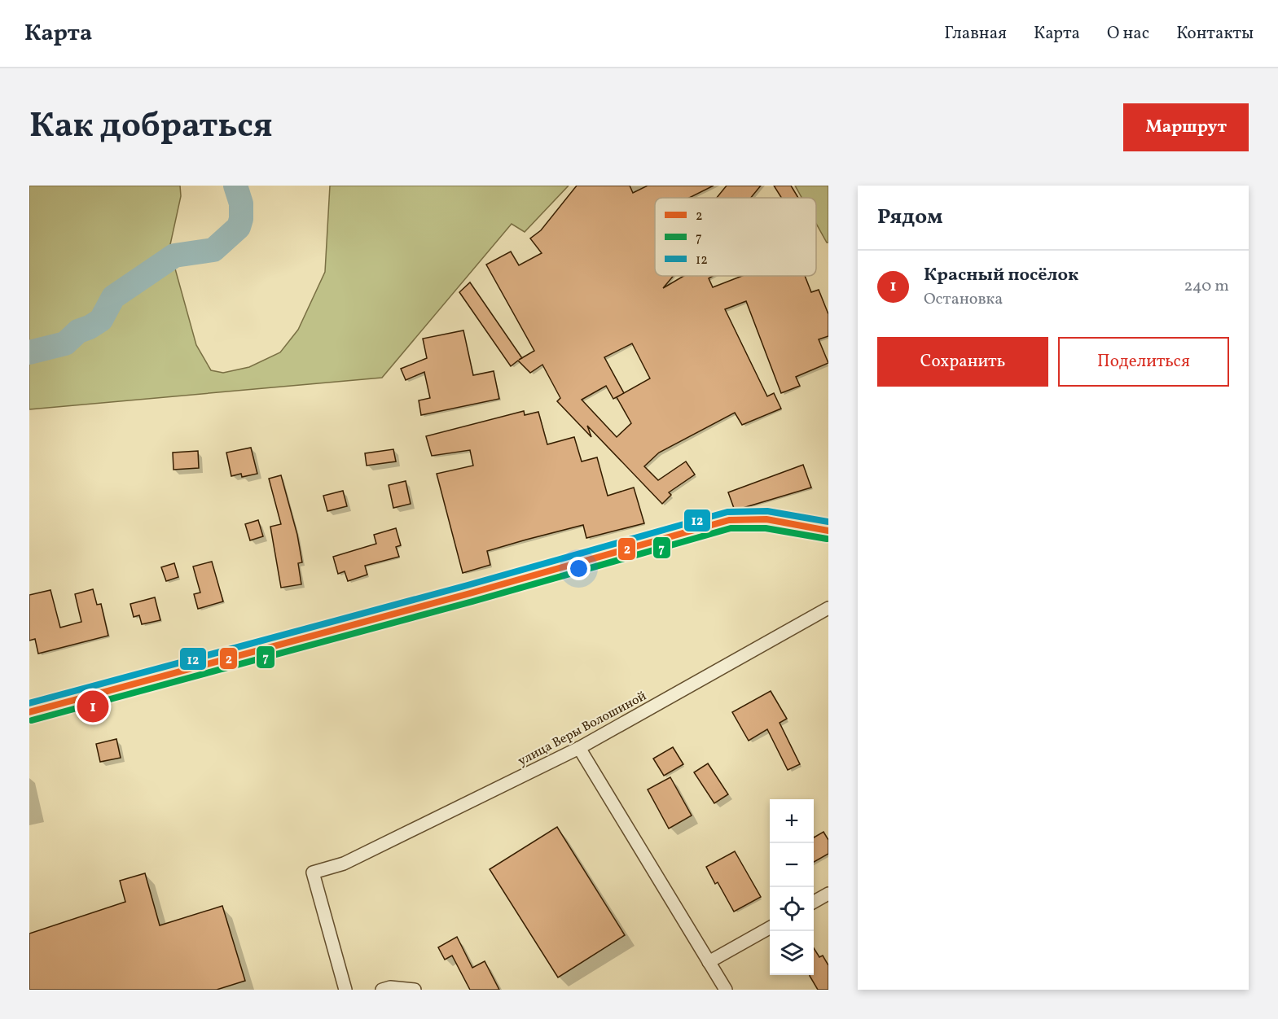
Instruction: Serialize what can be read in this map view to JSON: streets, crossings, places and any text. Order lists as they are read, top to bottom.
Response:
{
  "streets": {
    "street": ["улица Веры Волошиной"]
  },
  "lines": ["transit line 12", "transit line 2", "transit line 7"],
  "legend": ["2", "7", "12"],
  "page": {
    "header": "Карта",
    "nav": [
      "Главная",
      "Карта",
      "О нас",
      "Контакты"
    ],
    "title": "Как добраться",
    "buttons": [
      "Маршрут",
      ["Сохранить", "Поделиться"]
    ],
    "heading": "Рядом",
    "list": [
      {
        "mark": "1",
        "name": "Красный посёлок",
        "note": "Остановка",
        "value": "240 m"
      }
    ],
    "pins": "1",
    "map_buttons": ["+", "−"]
  }
}
